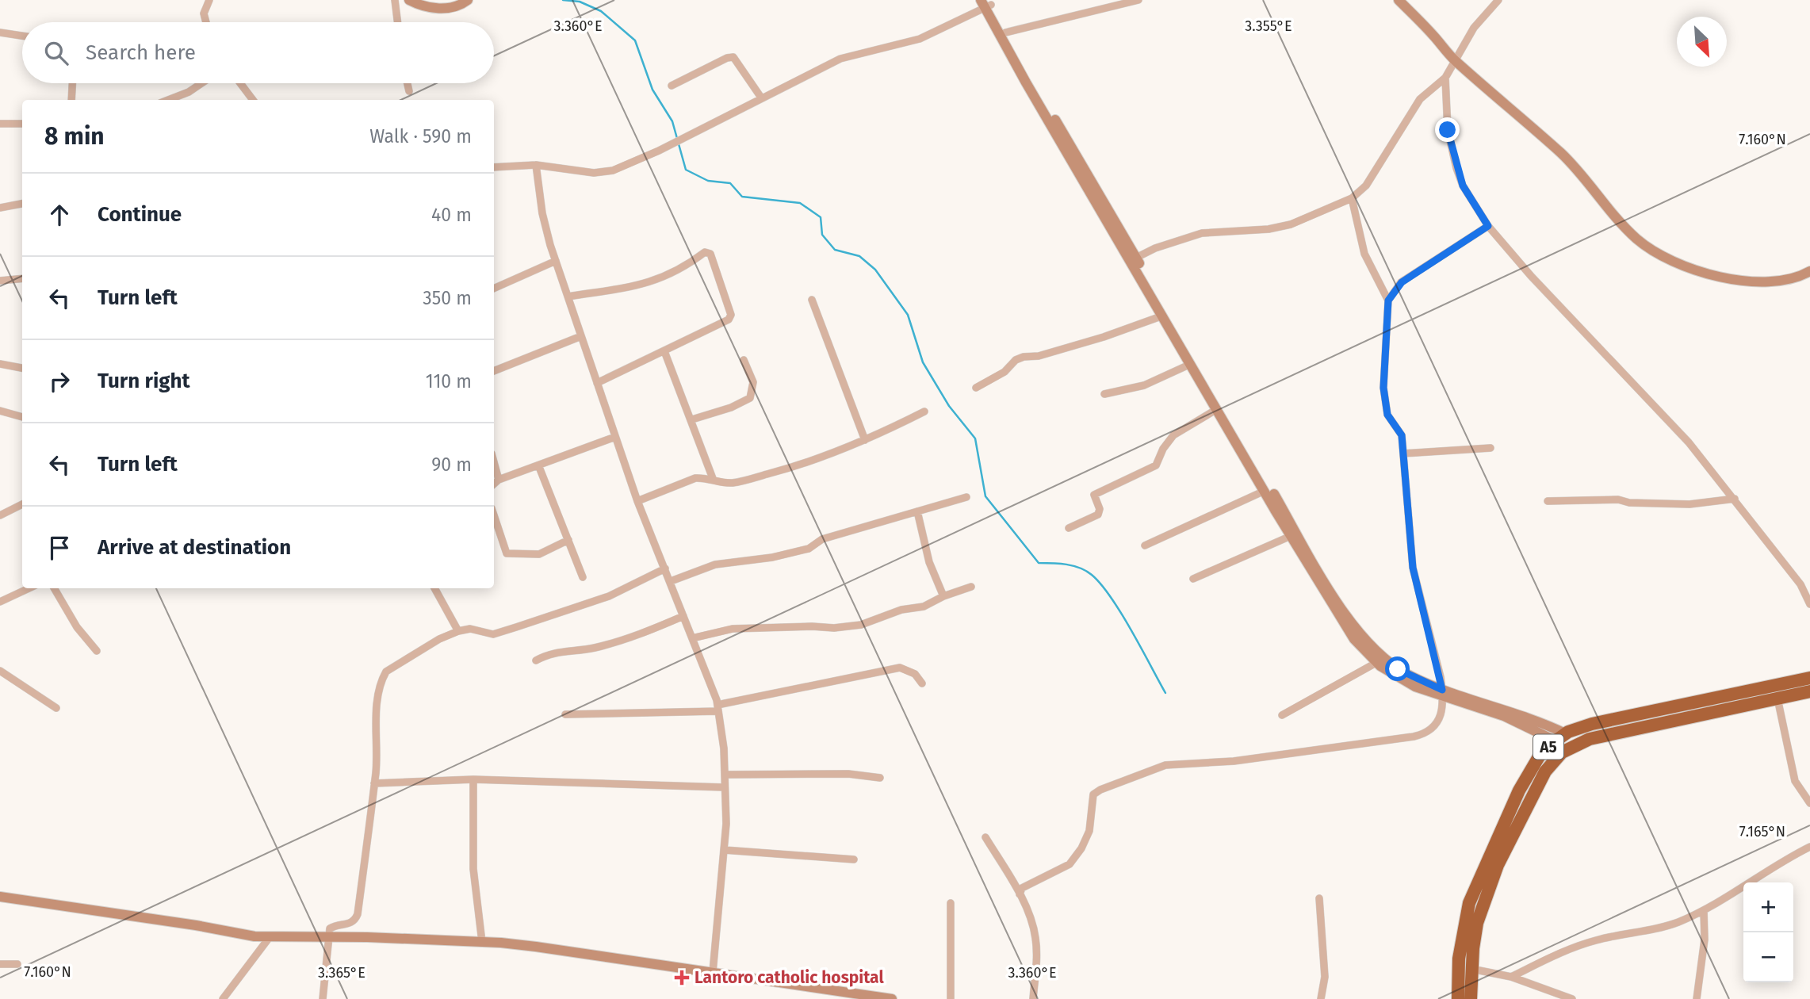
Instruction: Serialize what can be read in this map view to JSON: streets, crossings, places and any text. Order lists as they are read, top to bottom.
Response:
{
  "streets": {
    "highway": ["A5"]
  },
  "places": {
    "health": ["Lantoro catholic hospital"]
  },
  "north": "bottom right",
  "page": {
    "search": "Search here",
    "heading": ["8 min", "Walk · 590 m"],
    "list": [
      ["Continue", "40 m"],
      ["Turn left", "350 m"],
      ["Turn right", "110 m"],
      ["Turn left", "90 m"],
      "Arrive at destination"
    ],
    "map_buttons": ["+", "−"]
  },
  "coordinates": [
    "3.360°E",
    "3.355°E",
    "7.160°N",
    "7.165°N",
    "3.365°E"
  ]
}
